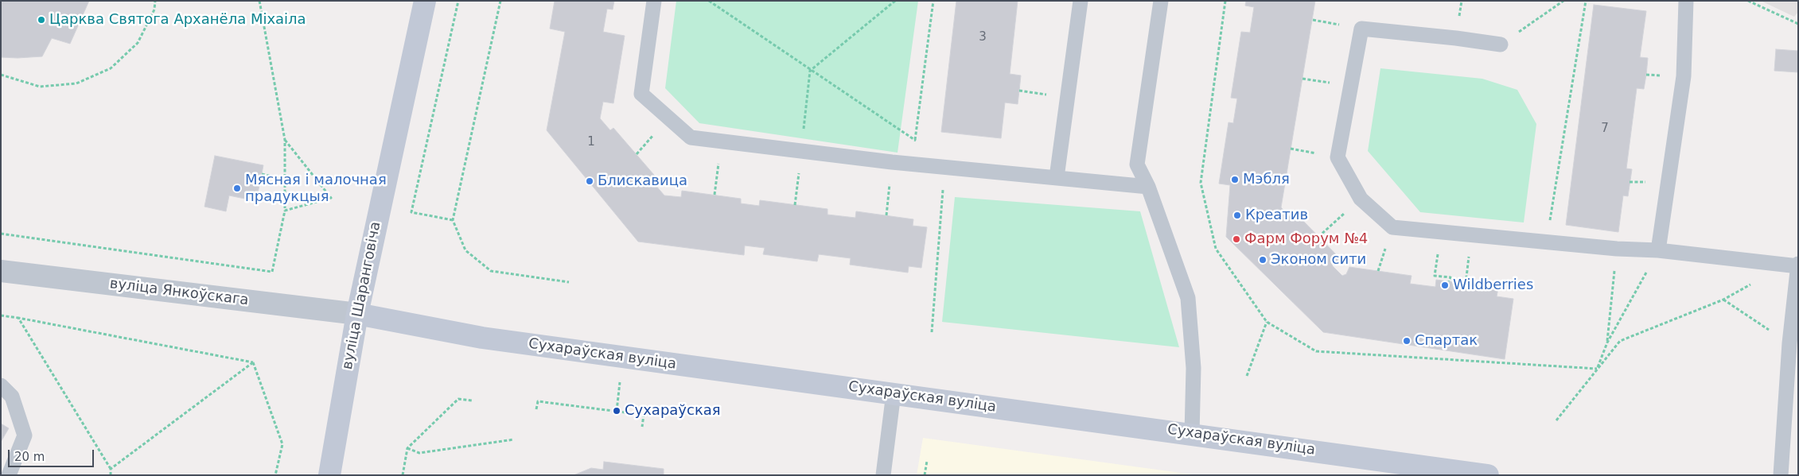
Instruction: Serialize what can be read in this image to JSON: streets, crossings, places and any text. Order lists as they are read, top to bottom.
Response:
{
  "streets": {
    "main road": ["вуліца Шаранговіча", "Сухараўская вуліца"],
    "street": ["вуліца Янкоўскага"]
  },
  "crossings": [
    ["вуліца Янкоўскага", "вуліца Шаранговіча"],
    ["вуліца Янкоўскага", "Сухараўская вуліца"],
    ["вуліца Шаранговіча", "Сухараўская вуліца"]
  ],
  "places": [
    "Царква Святога Арханёла Міхаіла",
    "Мэбля",
    "Блискавица",
    "Мясная і малочная прадукцыя",
    "Креатив",
    "Фарм Форум №4",
    "Эконом сити",
    "Wildberries",
    "Спартак",
    "Сухараўская"
  ],
  "house_numbers": ["3", "7", "1"],
  "scale_bar": "20 m"
}
